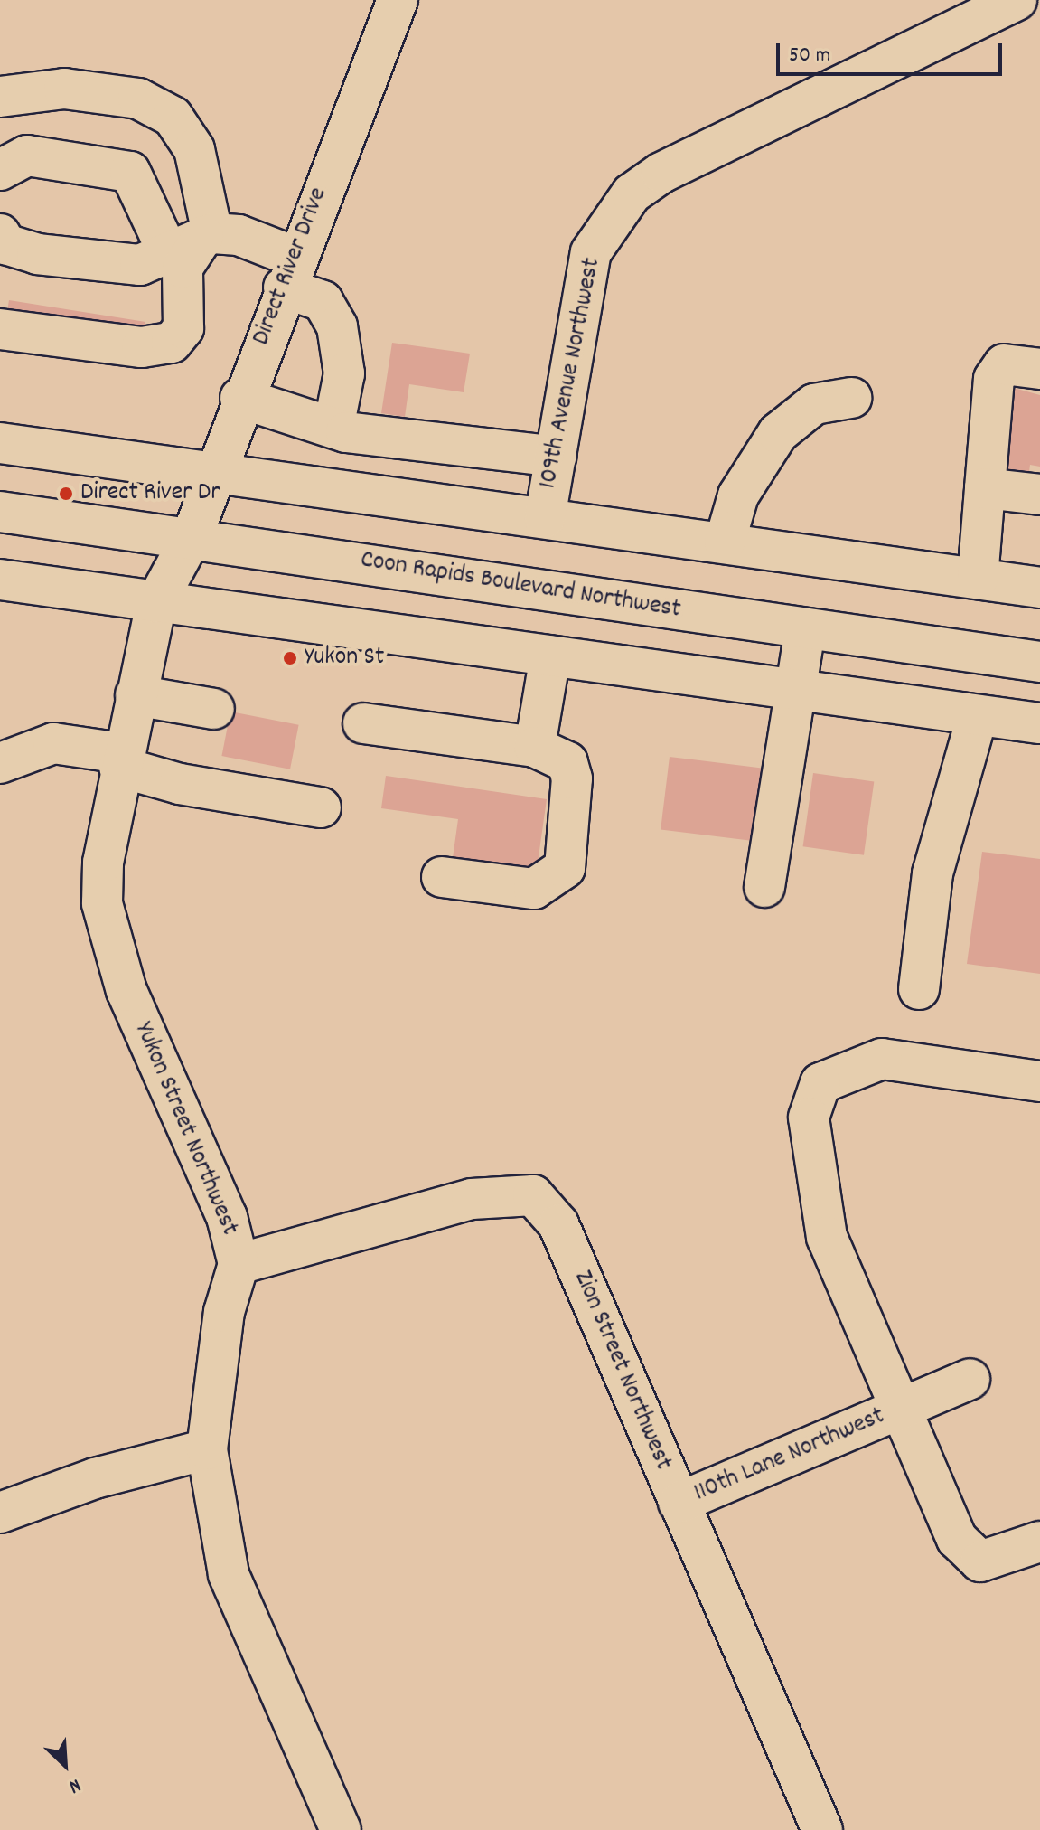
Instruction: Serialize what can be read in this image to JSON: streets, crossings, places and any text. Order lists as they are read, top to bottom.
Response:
{
  "streets": {
    "street": [
      "Direct River Drive",
      "109th Avenue Northwest",
      "Coon Rapids Boulevard Northwest",
      "Yukon Street Northwest",
      "Zion Street Northwest",
      "110th Lane Northwest"
    ]
  },
  "crossings": [
    ["Direct River Drive", "Coon Rapids Boulevard Northwest"],
    ["Yukon Street Northwest", "Zion Street Northwest"],
    ["Zion Street Northwest", "110th Lane Northwest"]
  ],
  "places": ["Direct River Dr", "Yukon St"],
  "scale_bar": "50 m",
  "north": "bottom right"
}
